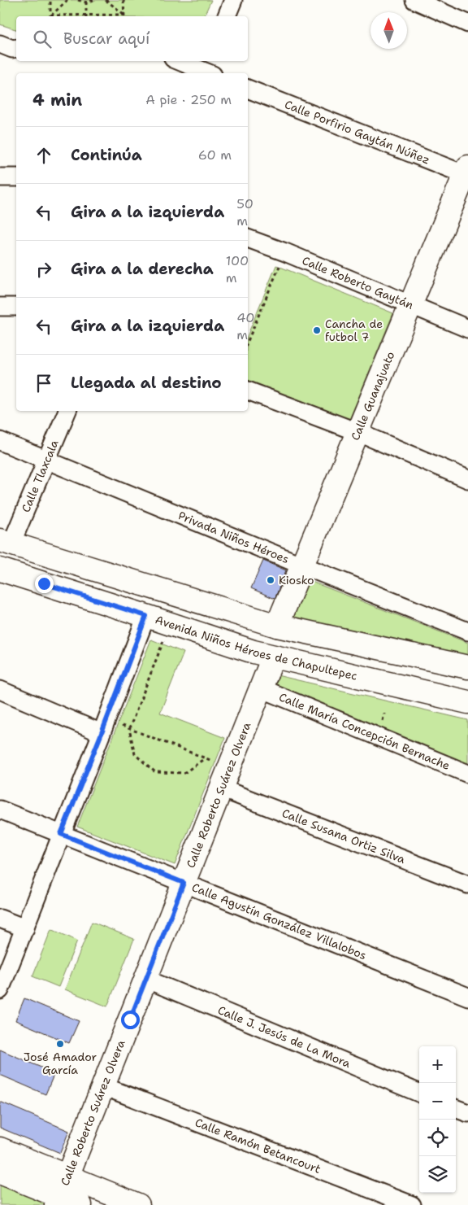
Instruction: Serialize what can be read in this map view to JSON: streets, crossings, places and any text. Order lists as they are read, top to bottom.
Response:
{
  "streets": {
    "street": [
      "Calle Porfirio Gaytán Núñez",
      "Calle Roberto Gaytán",
      "Calle Guanajuato",
      "Calle Tlaxcala",
      "Privada Niños Héroes",
      "Avenida Niños Héroes de Chapultepec",
      "Calle María Concepción Bernache",
      "Calle Roberto Suárez Olvera",
      "Calle Susana Ortiz Silva",
      "Calle Agustín González Villalobos",
      "Calle J. Jesús de La Mora",
      "Calle Ramón Betancourt"
    ]
  },
  "crossings": [
    ["Calle Porfirio Gaytán Núñez", "Calle Guanajuato"],
    ["Calle Roberto Gaytán", "Calle Guanajuato"],
    ["Calle Guanajuato", "Privada Niños Héroes"],
    ["Calle Tlaxcala", "Privada Niños Héroes"],
    ["Avenida Niños Héroes de Chapultepec", "Calle Roberto Suárez Olvera"],
    ["Calle María Concepción Bernache", "Calle Roberto Suárez Olvera"],
    ["Calle Roberto Suárez Olvera", "Calle Susana Ortiz Silva"],
    ["Calle Roberto Suárez Olvera", "Calle Agustín González Villalobos"],
    ["Calle Roberto Suárez Olvera", "Calle J. Jesús de La Mora"],
    ["Calle Roberto Suárez Olvera", "Calle Ramón Betancourt"]
  ],
  "places": ["Cancha de futbol 7", "Kiosko", "José Amador García"],
  "north": "top",
  "page": {
    "search": "Buscar aquí",
    "heading": ["4 min", "A pie · 250 m"],
    "list": [
      ["Continúa", "60 m"],
      ["Gira a la izquierda", "50 m"],
      ["Gira a la derecha", "100 m"],
      ["Gira a la izquierda", "40 m"],
      "Llegada al destino"
    ],
    "map_buttons": ["+", "−"]
  }
}
